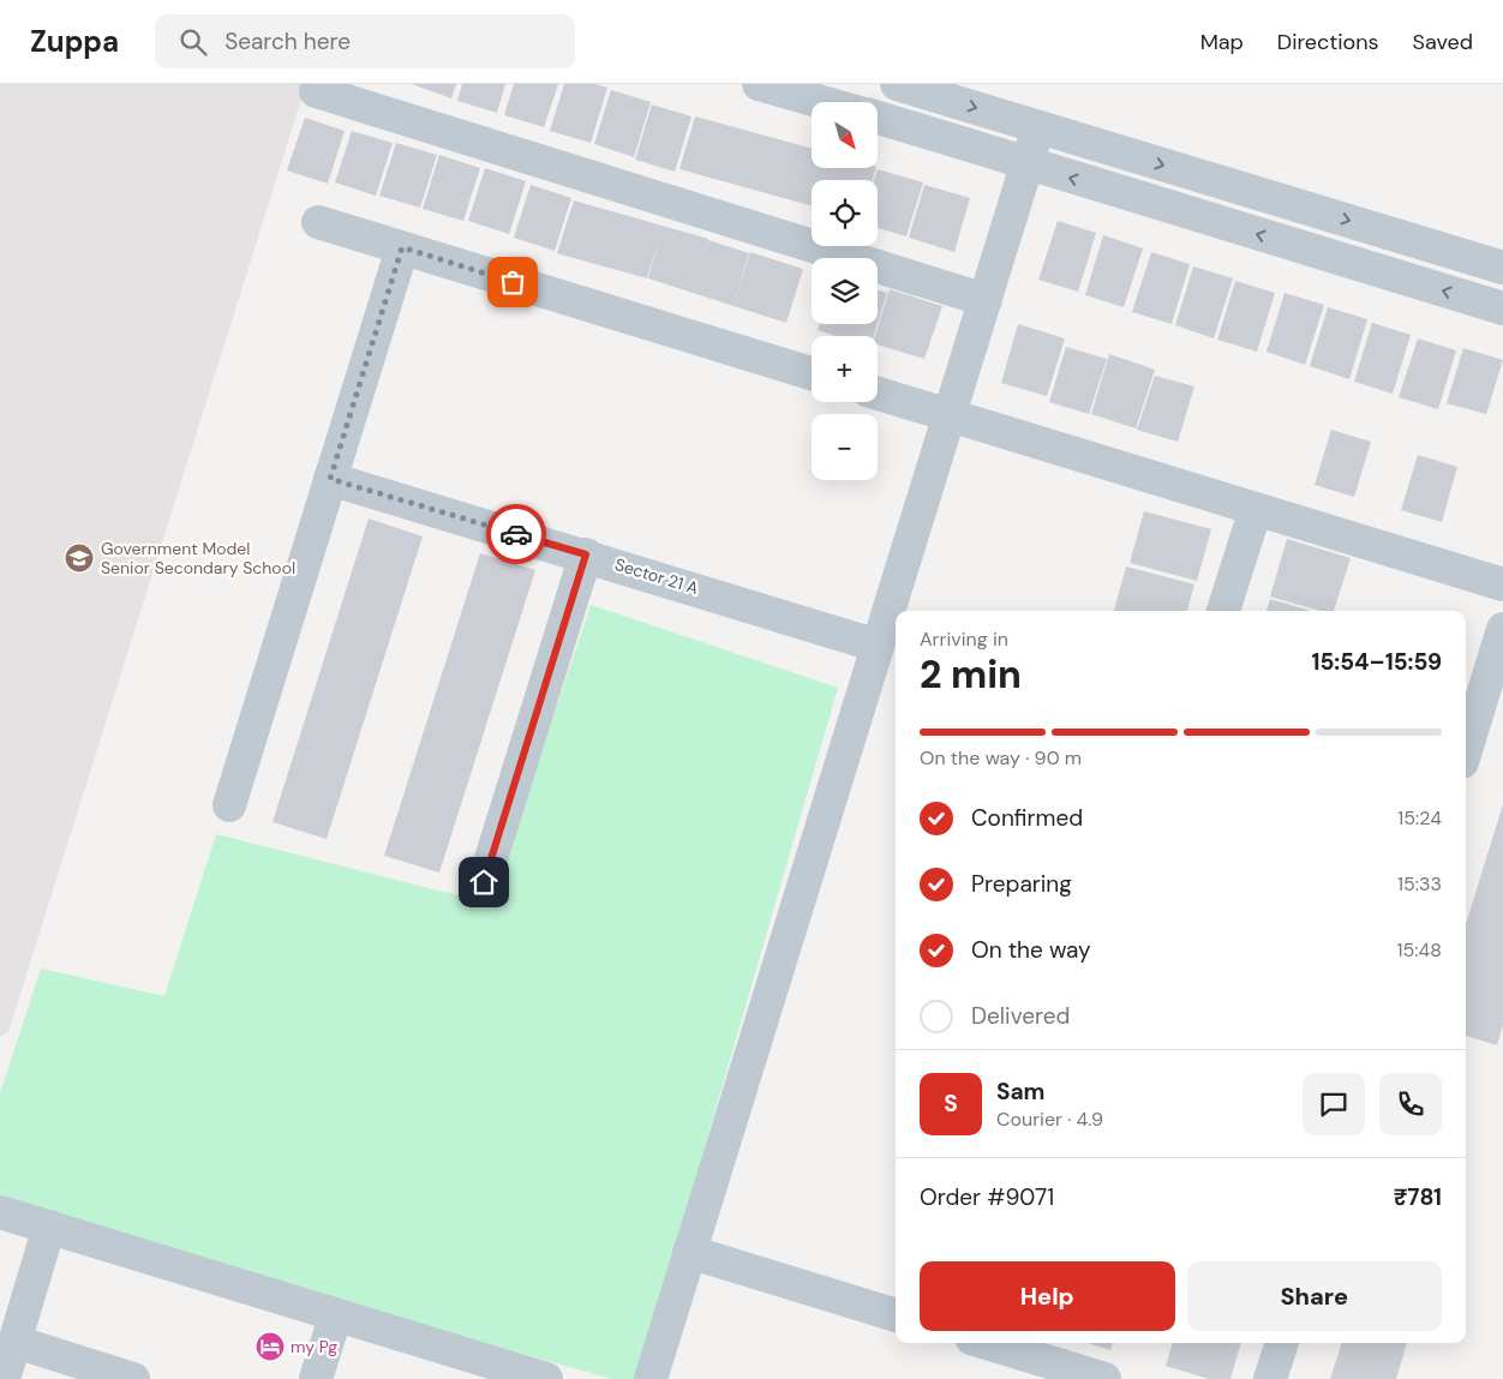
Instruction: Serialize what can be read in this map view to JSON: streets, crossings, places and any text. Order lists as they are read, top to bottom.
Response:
{
  "streets": {
    "street": ["Sector 21 A"]
  },
  "places": {
    "school or university": ["Government Model Senior Secondary School"],
    "hotel": ["my Pg"]
  },
  "north": "bottom right",
  "page": {
    "header": "Zuppa",
    "search": "Search here",
    "nav": ["Map", "Directions", "Saved"],
    "map_buttons": ["+", "−"],
    "heading": ["2 min", "Arriving in", "15:54–15:59"],
    "panel": [
      "Sam",
      "Courier · 4.9",
      "Order #9071",
      "₹781"
    ],
    "bar": "On the way · 90 m",
    "list": [
      ["Confirmed", "15:24"],
      ["Preparing", "15:33"],
      ["On the way", "15:48"],
      "Delivered"
    ],
    "round": "S",
    "buttons": ["Help", "Share"]
  }
}
